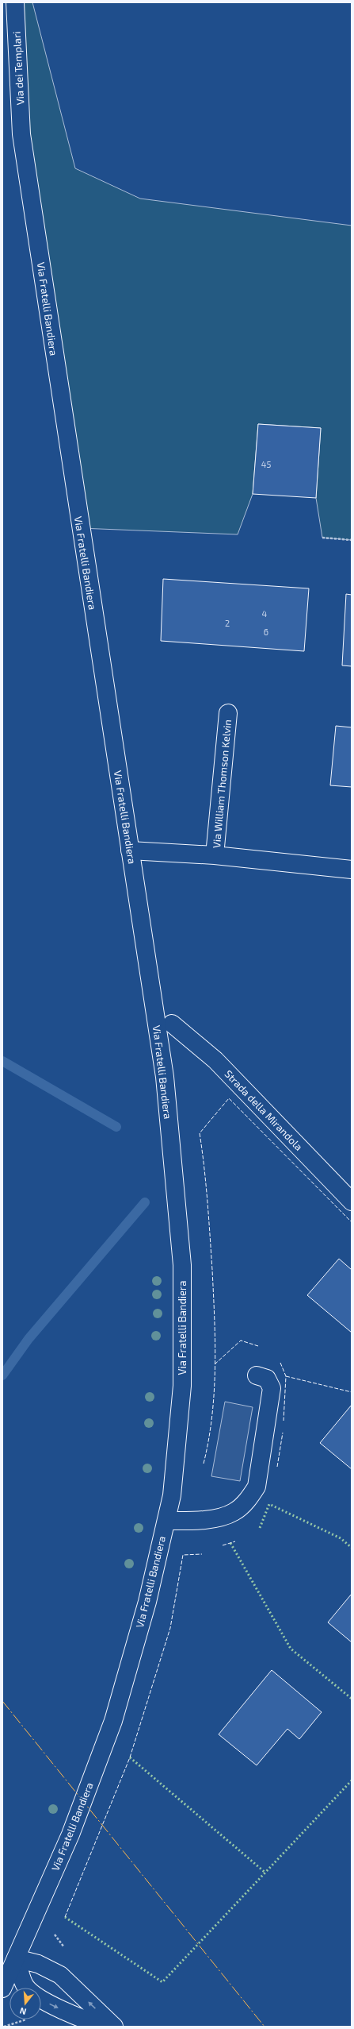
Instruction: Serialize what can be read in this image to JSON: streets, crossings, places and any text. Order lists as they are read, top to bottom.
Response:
{
  "streets": {
    "street": [
      "Via dei Templari",
      "Via Fratelli Bandiera",
      "Via William Thomson Kelvin",
      "Strada della Mirandola"
    ]
  },
  "crossings": [
    ["Via dei Templari", "Via Fratelli Bandiera"],
    ["Via Fratelli Bandiera", "Via William Thomson Kelvin"]
  ],
  "house_numbers": [
    "45",
    "4",
    "2",
    "6"
  ],
  "north": "bottom"
}
